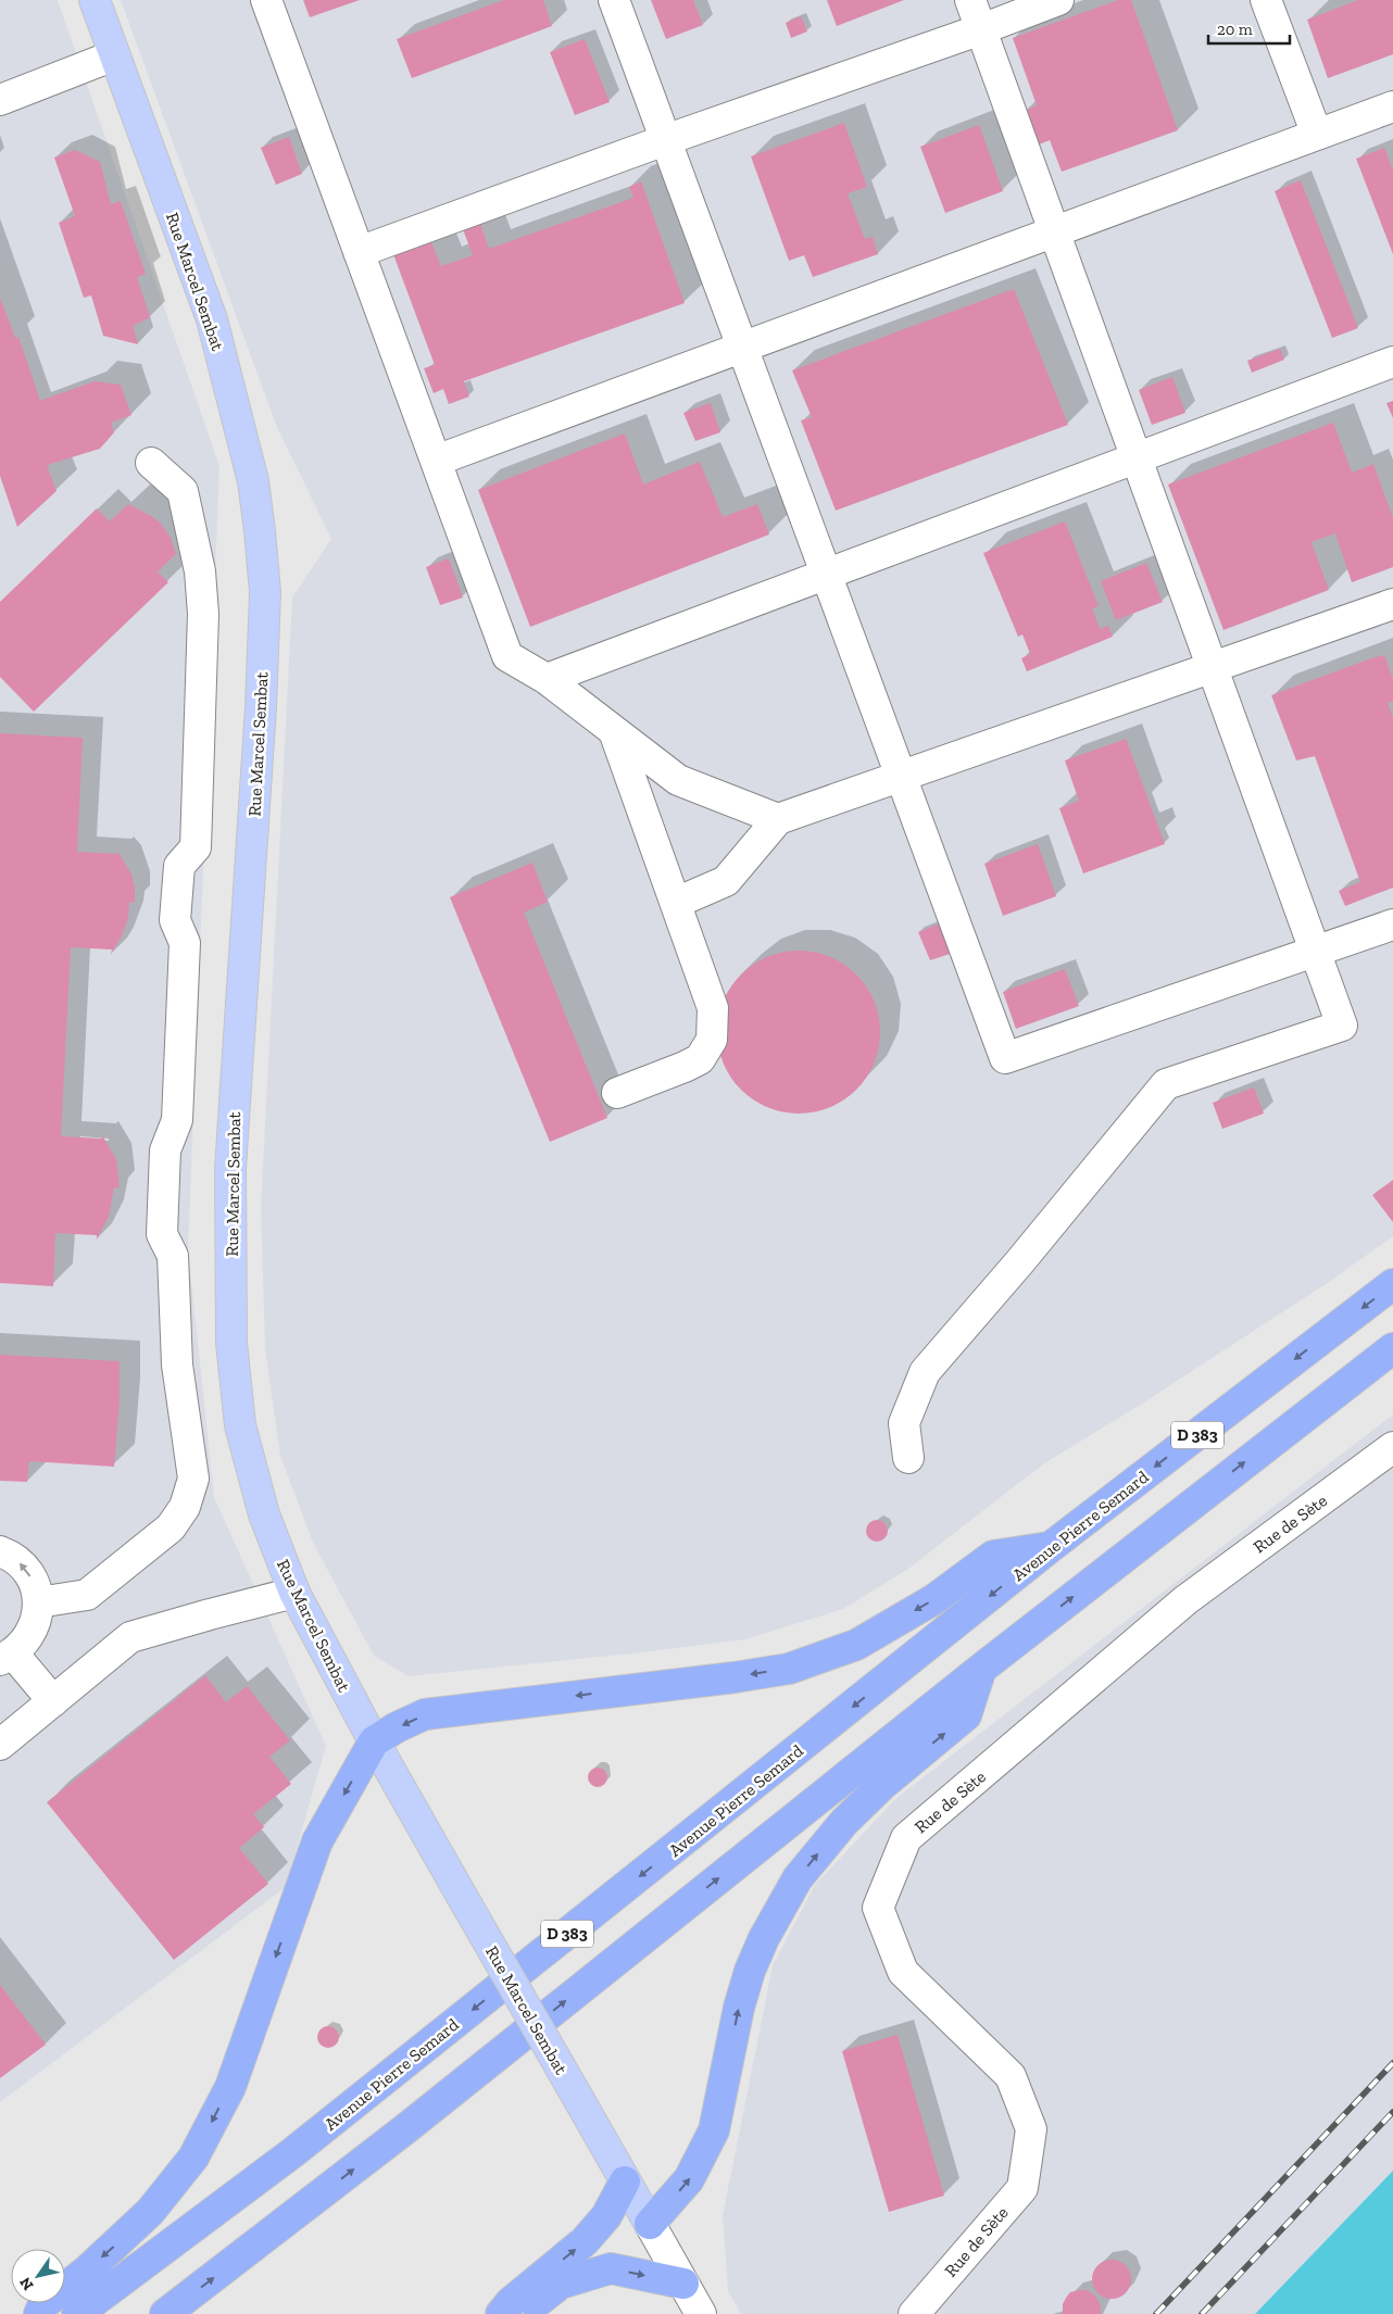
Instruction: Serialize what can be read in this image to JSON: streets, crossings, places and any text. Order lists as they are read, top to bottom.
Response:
{
  "streets": {
    "highway": ["D 383", "Avenue Pierre Semard"],
    "main road": ["Rue Marcel Sembat"],
    "street": ["Rue de Sète"]
  },
  "scale_bar": "20 m",
  "north": "bottom left"
}
